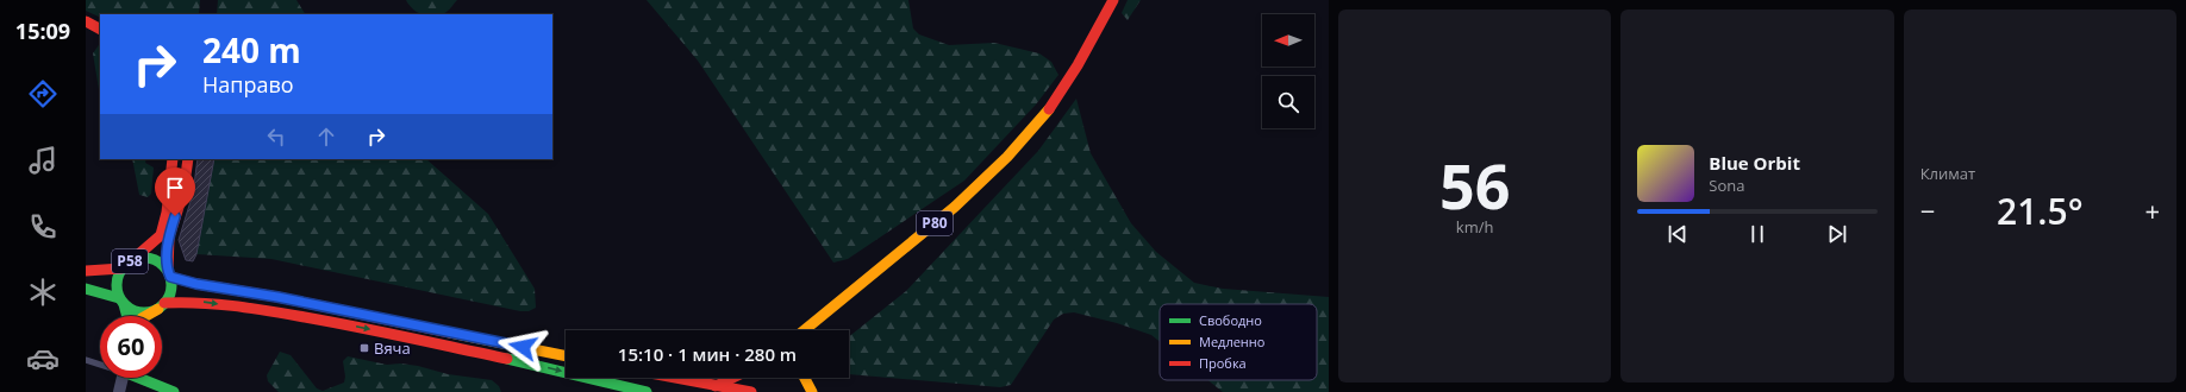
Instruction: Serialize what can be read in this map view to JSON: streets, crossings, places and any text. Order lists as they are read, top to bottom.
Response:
{
  "streets": {
    "main road": ["Р80", "Р58"]
  },
  "places": {
    "transit": ["Вяча"]
  },
  "legend": ["Свободно", "Медленно", "Пробка"],
  "north": "left",
  "page": {
    "tabs": "15:09",
    "tile": [
      ["56", "km/h"],
      "Климат"
    ],
    "turn": ["240 m", "Направо"],
    "song": ["Blue Orbit", "Sona"],
    "heat": ["−", "21.5°", "+"],
    "limit": "60",
    "trip": "15:10 · 1 мин · 280 m"
  }
}
